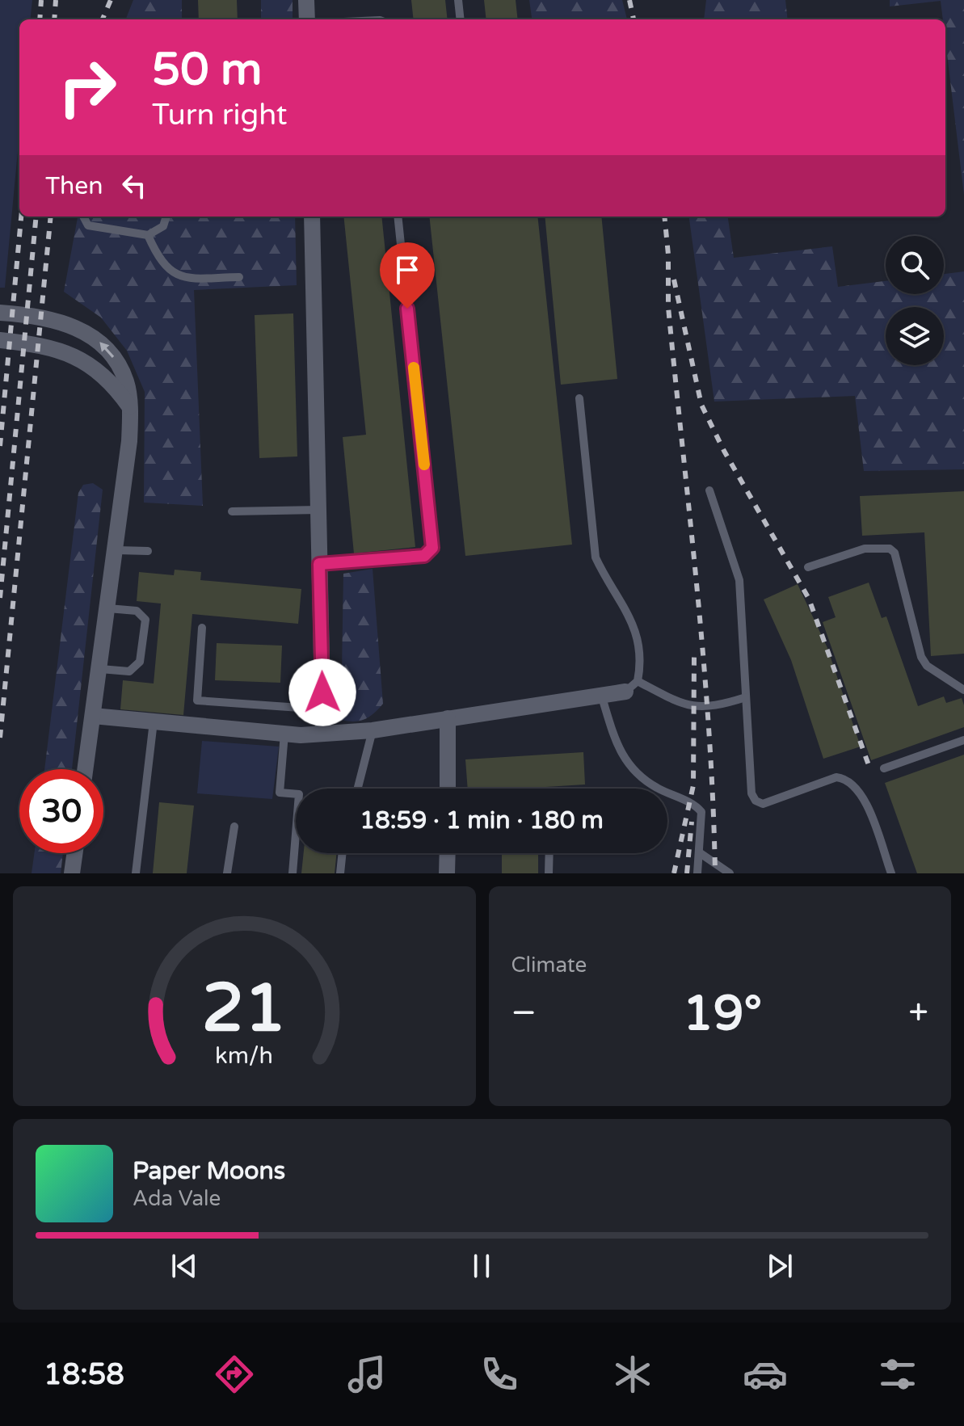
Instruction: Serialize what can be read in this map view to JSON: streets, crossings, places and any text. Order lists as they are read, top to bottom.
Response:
{
  "page": {
    "turn": ["50 m", "Turn right"],
    "then": "Then",
    "limit": "30",
    "trip": "18:59 · 1 min · 180 m",
    "tile": "Climate",
    "heat": ["−", "19°", "+"],
    "song": ["Paper Moons", "Ada Vale"],
    "tabs": "18:58",
    "gauge": ["21", "km/h"]
  }
}
